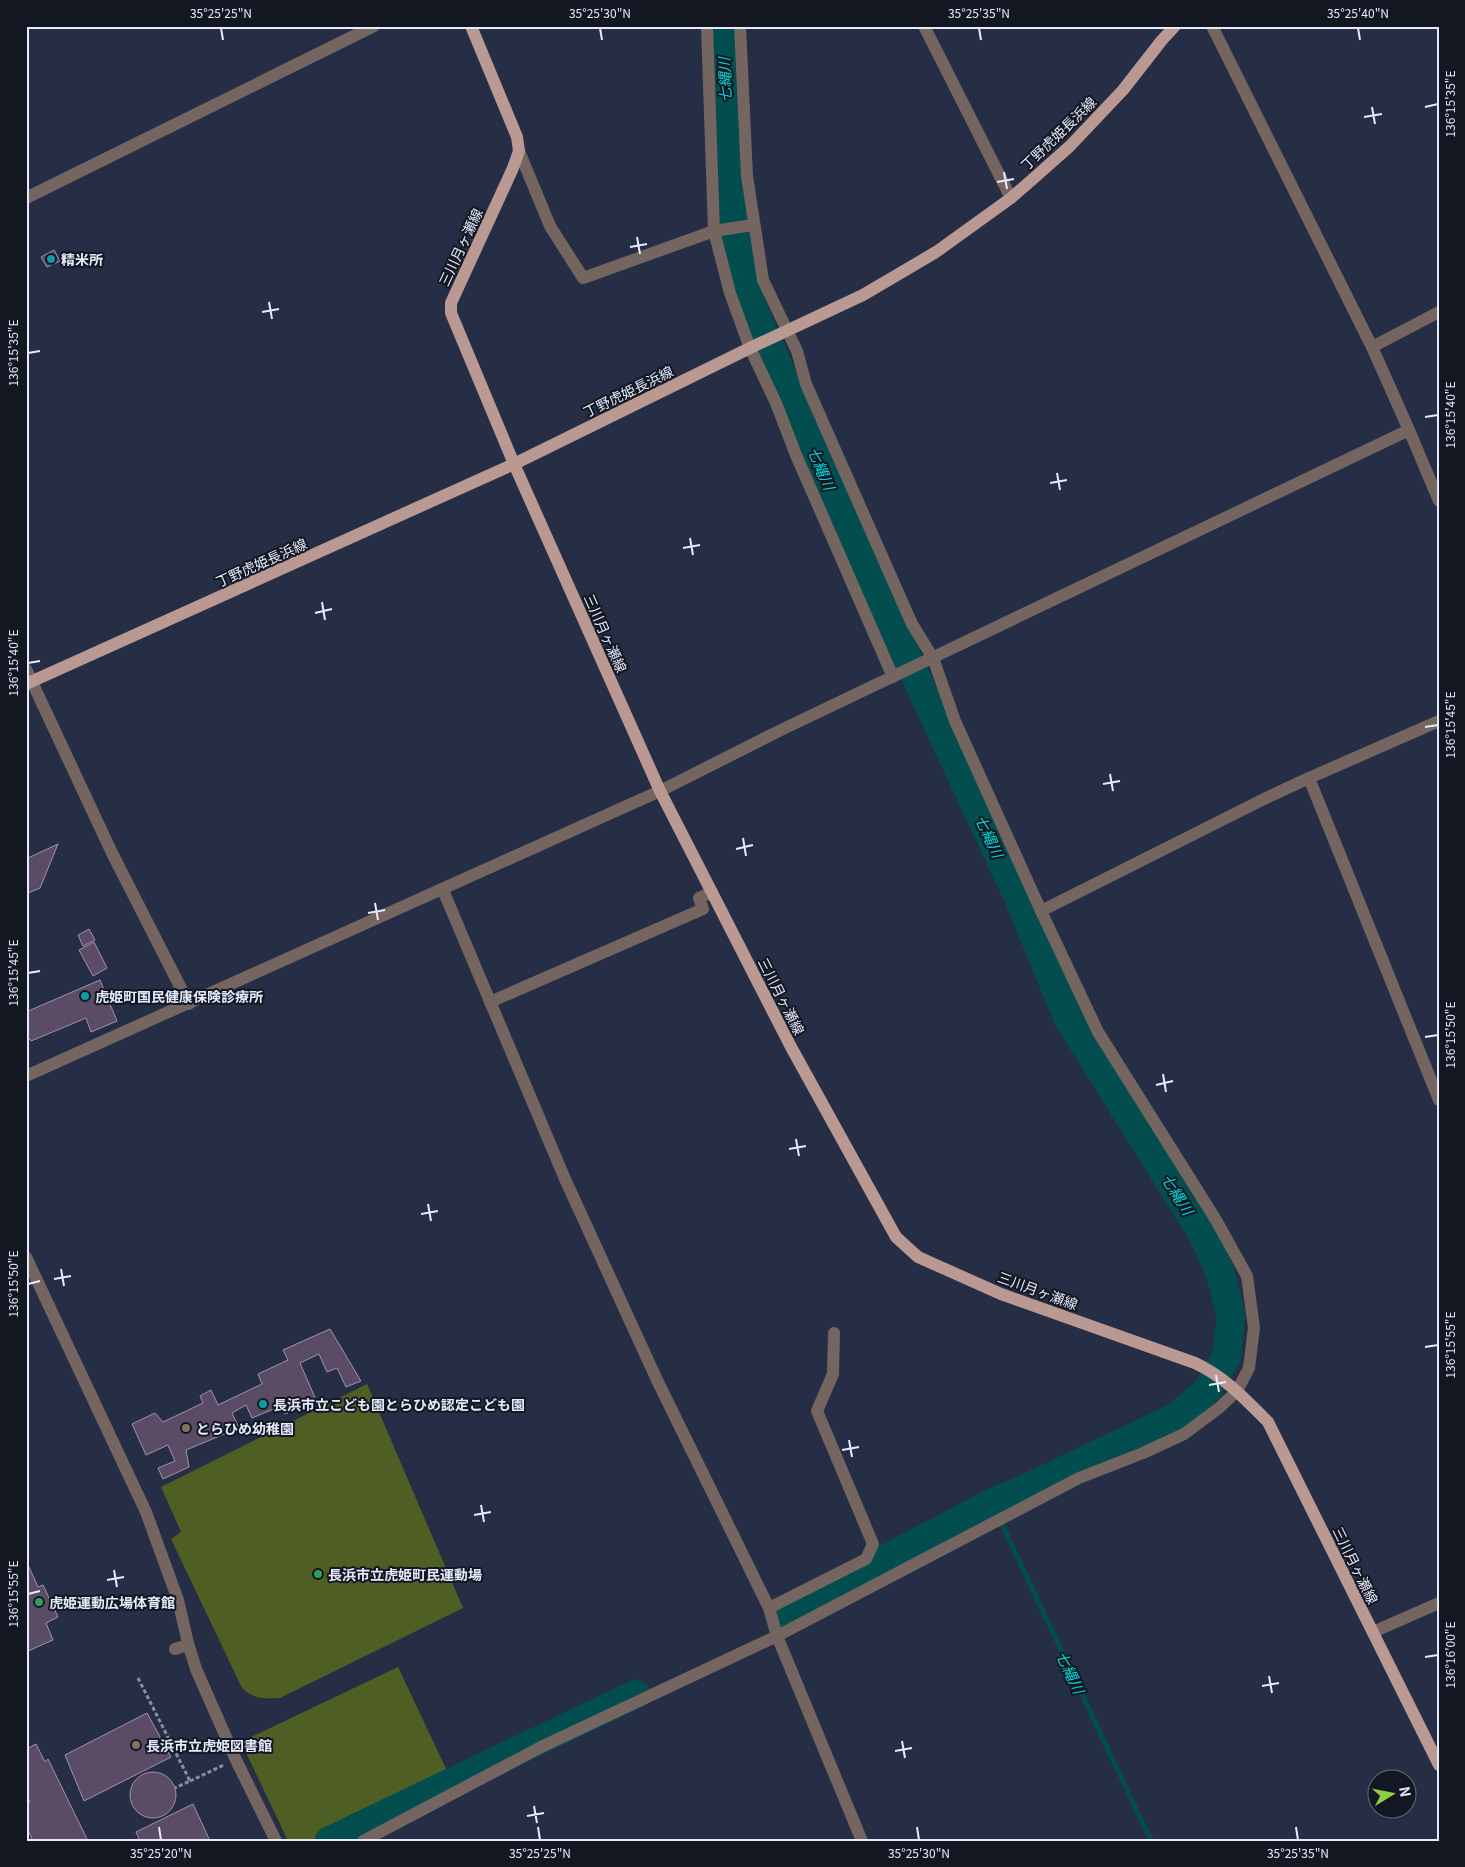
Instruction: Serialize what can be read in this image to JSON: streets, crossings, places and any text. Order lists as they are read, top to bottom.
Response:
{
  "streets": {
    "main road": ["丁野虎姫長浜線", "三川月ヶ瀬線"]
  },
  "crossings": [
    ["丁野虎姫長浜線", "三川月ヶ瀬線"]
  ],
  "water": ["七縄川"],
  "places": [
    "精米所",
    "虎姫町国民健康保険診療所",
    "長浜市立こども園とらひめ認定こども園",
    "とらひめ幼稚園",
    "長浜市立虎姫町民運動場",
    "虎姫運動広場体育館",
    "長浜市立虎姫図書館"
  ],
  "north": "right",
  "coordinates": [
    "35°25'25\"N",
    "35°25'30\"N",
    "35°25'35\"N",
    "35°25'40\"N",
    "136°15'35\"E",
    "136°15'40\"E",
    "136°15'45\"E",
    "136°15'50\"E",
    "136°15'55\"E",
    "136°16'00\"E",
    "35°25'20\"N"
  ]
}
